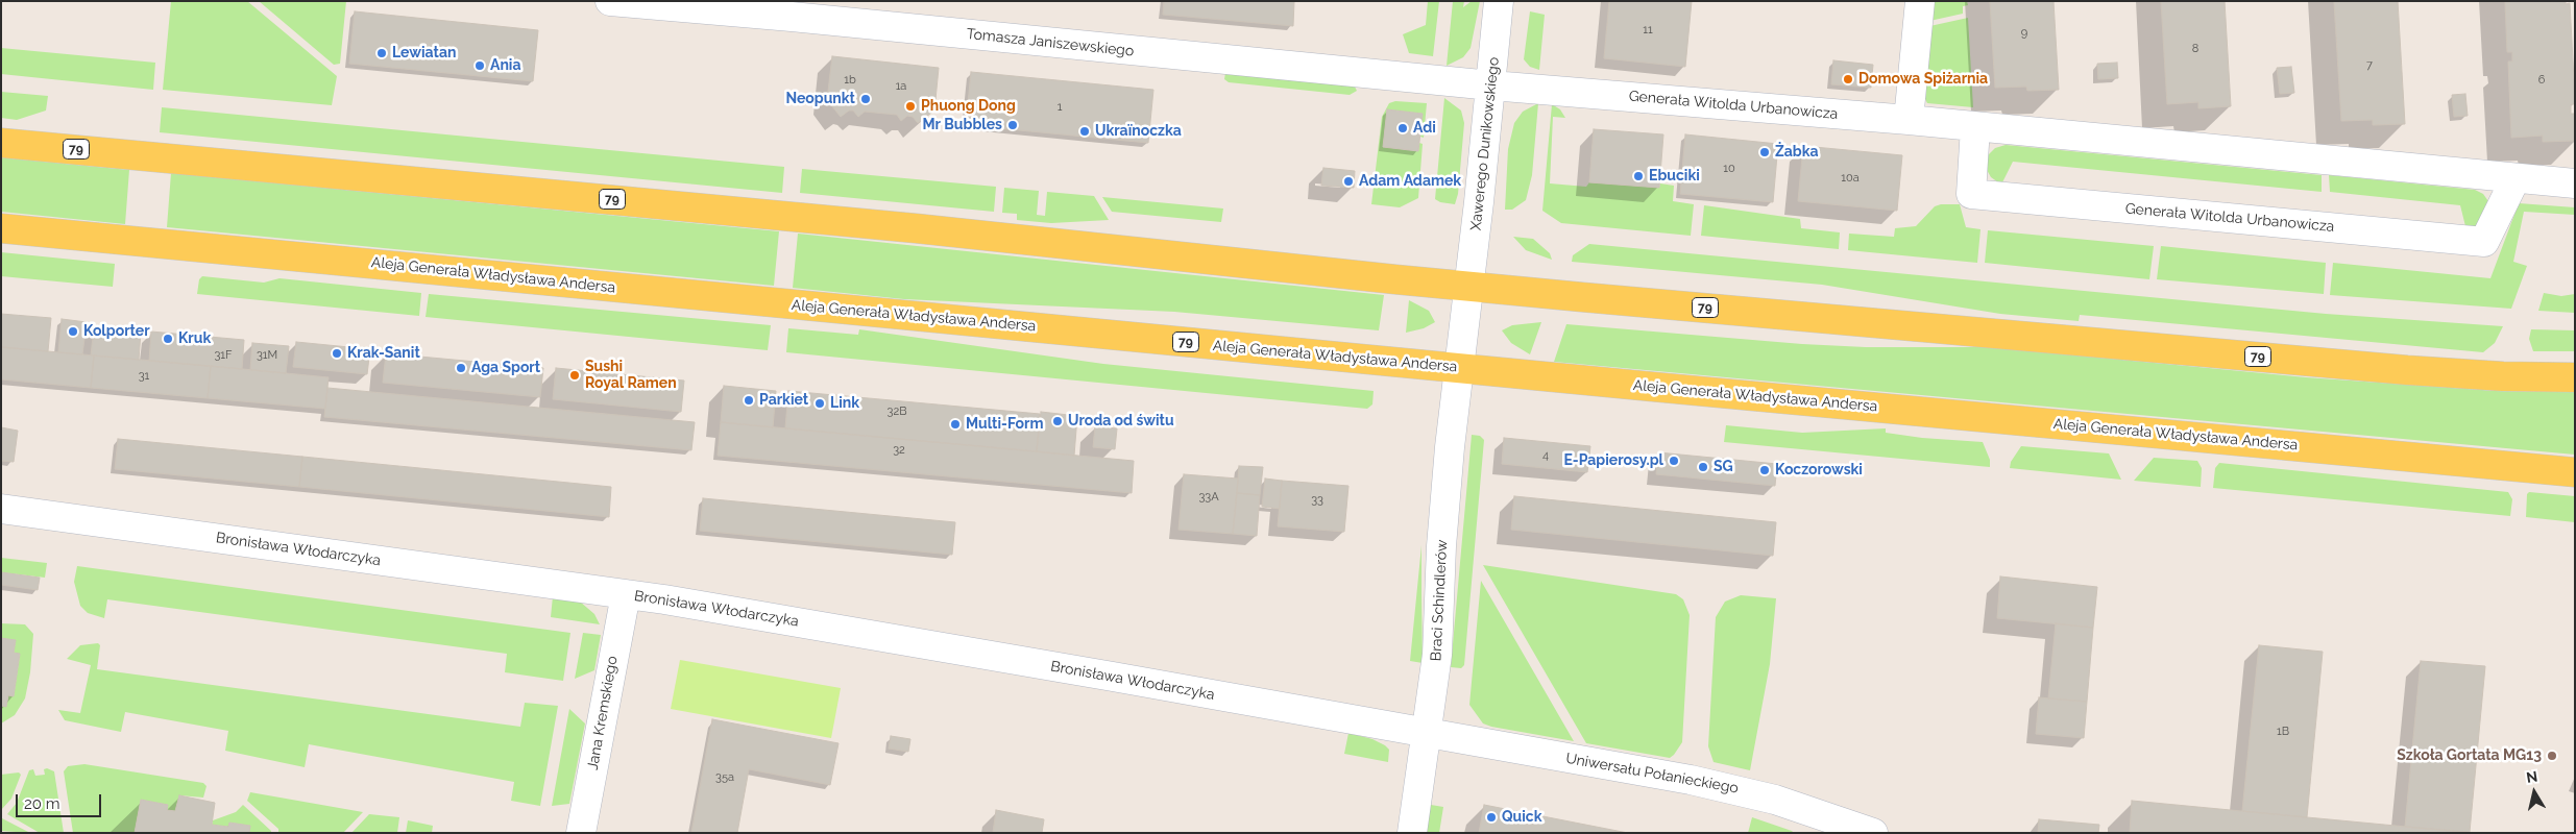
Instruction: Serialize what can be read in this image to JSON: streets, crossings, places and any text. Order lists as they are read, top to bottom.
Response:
{
  "streets": {
    "main road": ["79", "Aleja Generała Władysława Andersa"],
    "street": [
      "Tomasza Janiszewskiego",
      "Generała Witolda Urbanowicza",
      "Xawerego Dunikowskiego",
      "Bronisława Włodarczyka",
      "Braci Schindlerów",
      "Jana Kremskiego",
      "Uniwersału Połanieckiego"
    ]
  },
  "crossings": [
    ["Tomasza Janiszewskiego", "Generała Witolda Urbanowicza"],
    ["Tomasza Janiszewskiego", "Xawerego Dunikowskiego"],
    ["Generała Witolda Urbanowicza", "Xawerego Dunikowskiego"],
    ["Xawerego Dunikowskiego", "79"],
    ["Xawerego Dunikowskiego", "Aleja Generała Władysława Andersa"],
    ["Xawerego Dunikowskiego", "Braci Schindlerów"],
    ["Aleja Generała Władysława Andersa", "Braci Schindlerów"],
    ["Bronisława Włodarczyka", "Braci Schindlerów"],
    ["Bronisława Włodarczyka", "Jana Kremskiego"],
    ["Bronisława Włodarczyka", "Uniwersału Połanieckiego"],
    ["Braci Schindlerów", "Uniwersału Połanieckiego"]
  ],
  "places": [
    "Lewiatan",
    "Ania",
    "Domowa Spiżarnia",
    "Neopunkt",
    "Phuong Dong",
    "Mr Bubbles",
    "Adi",
    "Ukraïnoczka",
    "Żabka",
    "Ebuciki",
    "Adam Adamek",
    "Kolporter",
    "Kruk",
    "Krak-Sanit",
    "Aga Sport",
    "Sushi Royal Ramen",
    "Parkiet",
    "Link",
    "Uroda od świtu",
    "Multi-Form",
    "E-Papierosy.pl",
    "SG",
    "Koczorowski",
    "Szkoła Gortata MG13",
    "Quick"
  ],
  "house_numbers": [
    "11",
    "9",
    "8",
    "7",
    "1b",
    "6",
    "1a",
    "1",
    "10",
    "10a",
    "31F",
    "31M",
    "31",
    "32B",
    "32",
    "4",
    "33A",
    "33",
    "1B",
    "35a"
  ],
  "scale_bar": "20 m",
  "north": "top"
}
